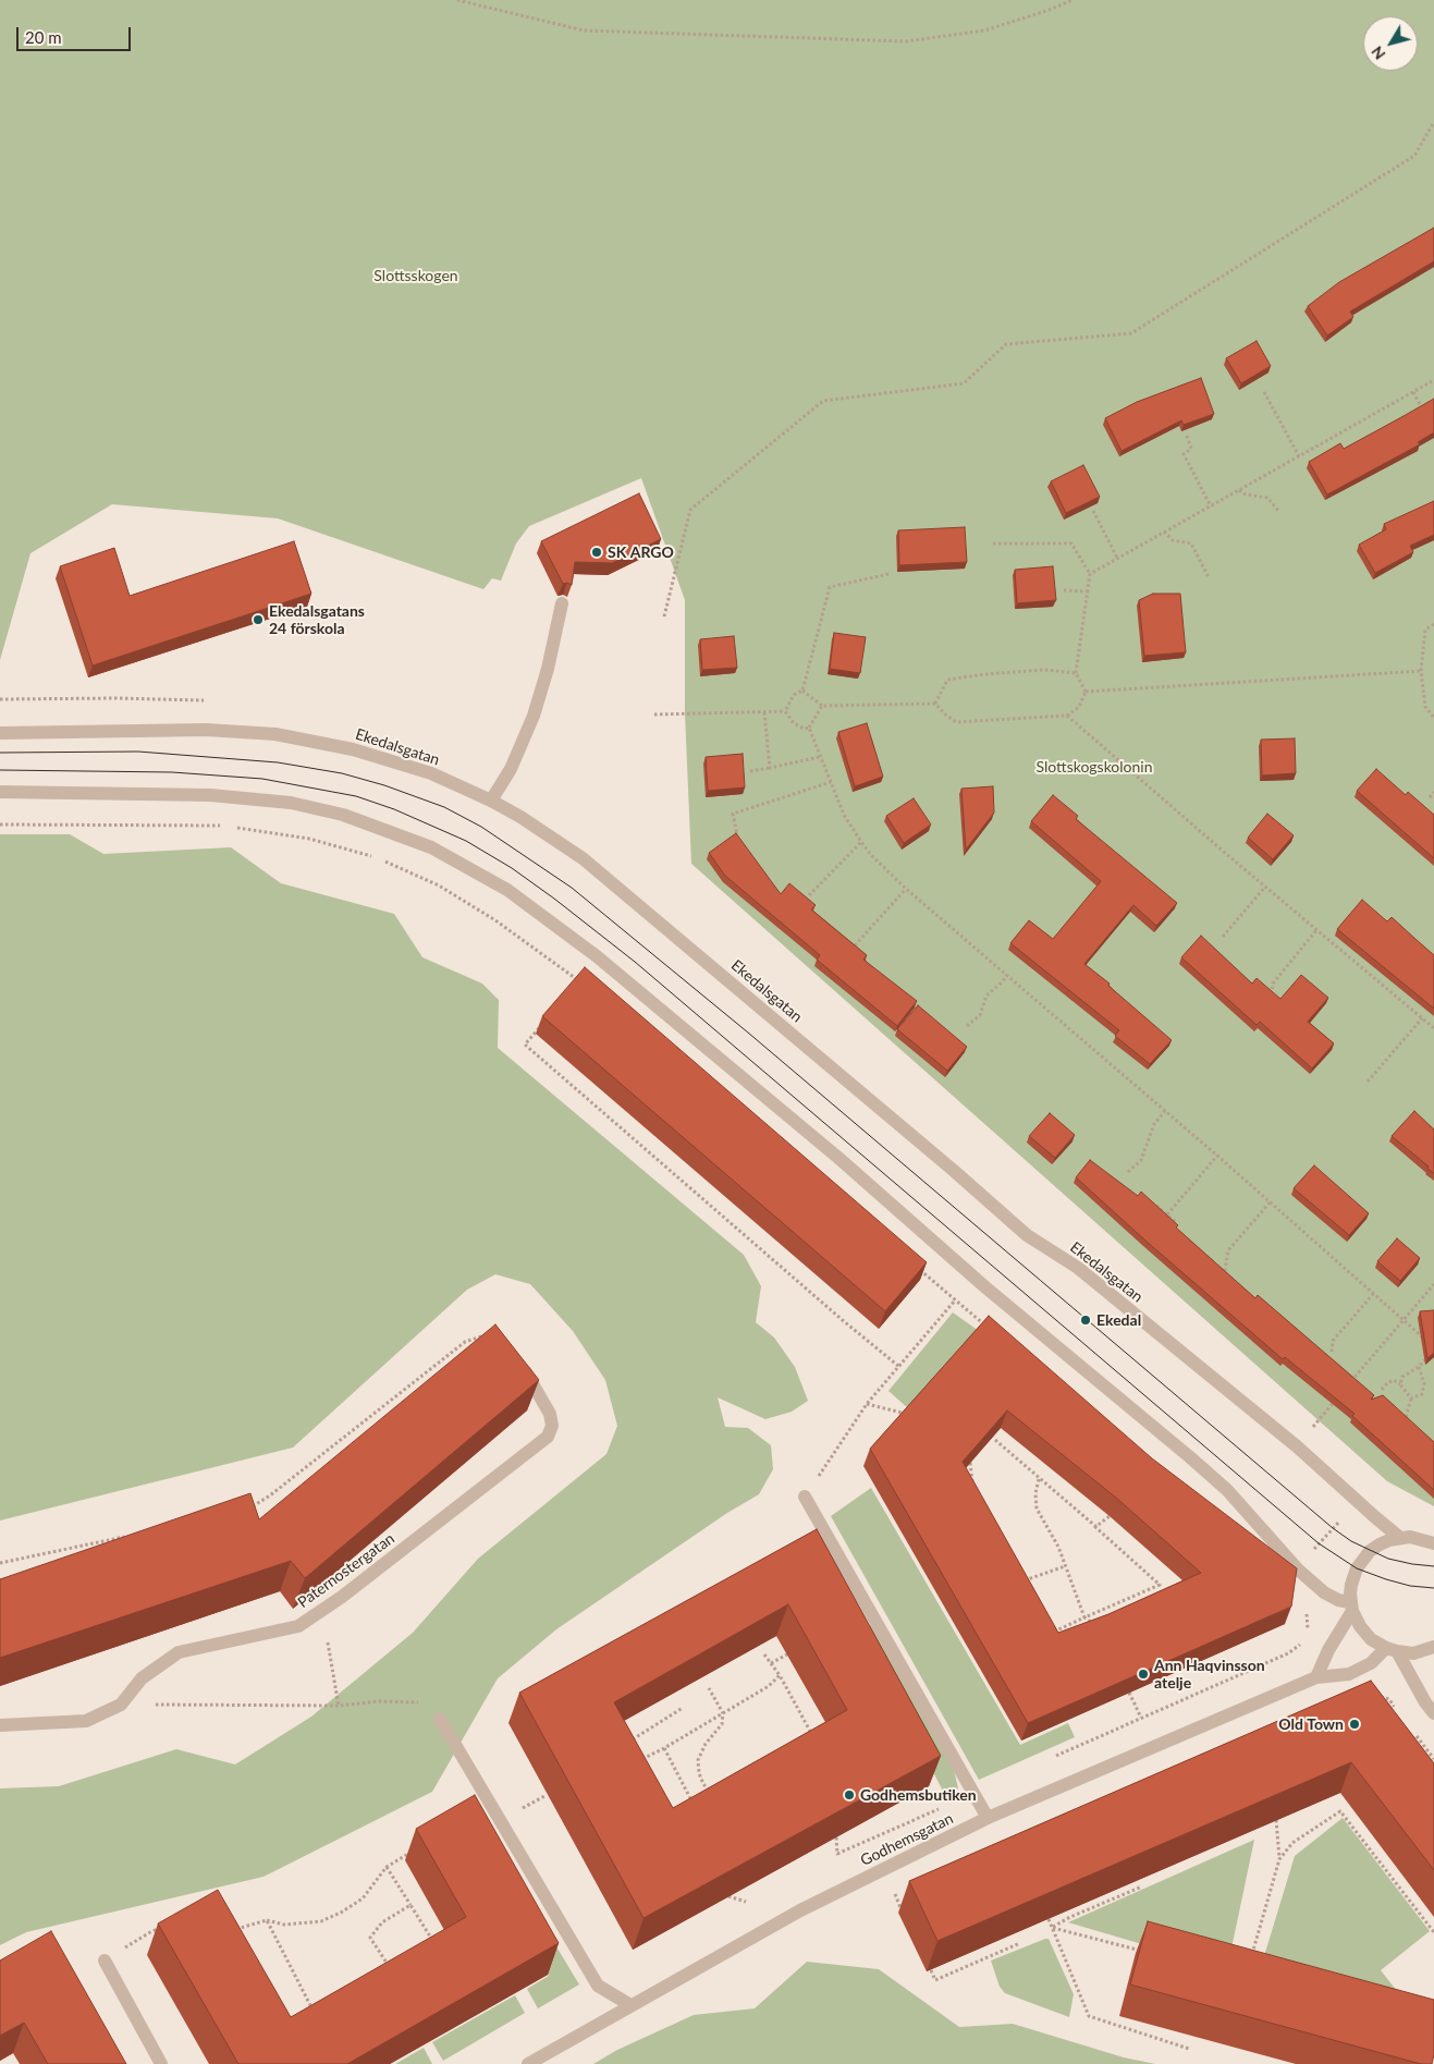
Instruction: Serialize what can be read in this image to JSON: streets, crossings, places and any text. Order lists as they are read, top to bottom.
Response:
{
  "streets": {
    "street": ["Ekedalsgatan", "Paternostergatan", "Godhemsgatan"]
  },
  "parks": ["Slottsskogen", "Slottskogskolonin"],
  "places": [
    "SK ARGO",
    "Ekedalsgatans 24 förskola",
    "Ekedal",
    "Ann Haqvinsson atelje",
    "Old Town",
    "Godhemsbutiken"
  ],
  "scale_bar": "20 m",
  "north": "bottom left"
}
